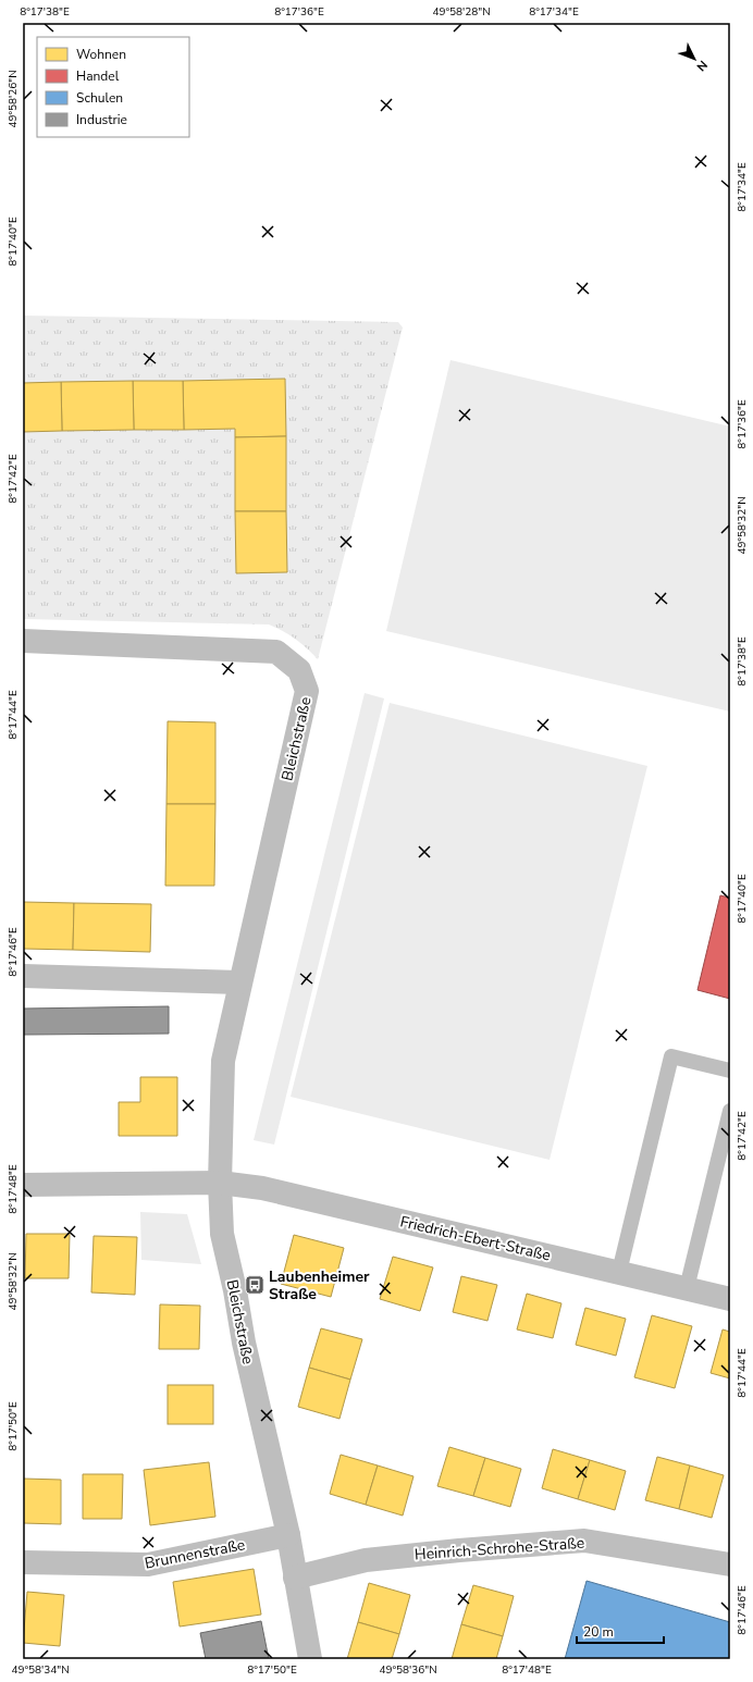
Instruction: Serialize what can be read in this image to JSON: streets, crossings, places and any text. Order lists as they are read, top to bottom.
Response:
{
  "streets": {
    "street": [
      "Bleichstraße",
      "Friedrich-Ebert-Straße",
      "Heinrich-Schrohe-Straße",
      "Brunnenstraße"
    ]
  },
  "crossings": [
    ["Bleichstraße", "Friedrich-Ebert-Straße"],
    ["Bleichstraße", "Heinrich-Schrohe-Straße"],
    ["Bleichstraße", "Brunnenstraße"]
  ],
  "places": {
    "bus stop": ["Laubenheimer Straße"]
  },
  "legend": [
    "Wohnen",
    "Handel",
    "Schulen",
    "Industrie"
  ],
  "scale_bar": "20 m",
  "north": "bottom right",
  "coordinates": [
    "8°17'38\"E",
    "8°17'36\"E",
    "49°58'28\"N",
    "8°17'34\"E",
    "49°58'26\"N",
    "8°17'40\"E",
    "8°17'42\"E",
    "49°58'32\"N",
    "8°17'44\"E",
    "8°17'46\"E",
    "8°17'48\"E",
    "8°17'50\"E",
    "49°58'34\"N",
    "49°58'36\"N"
  ]
}
